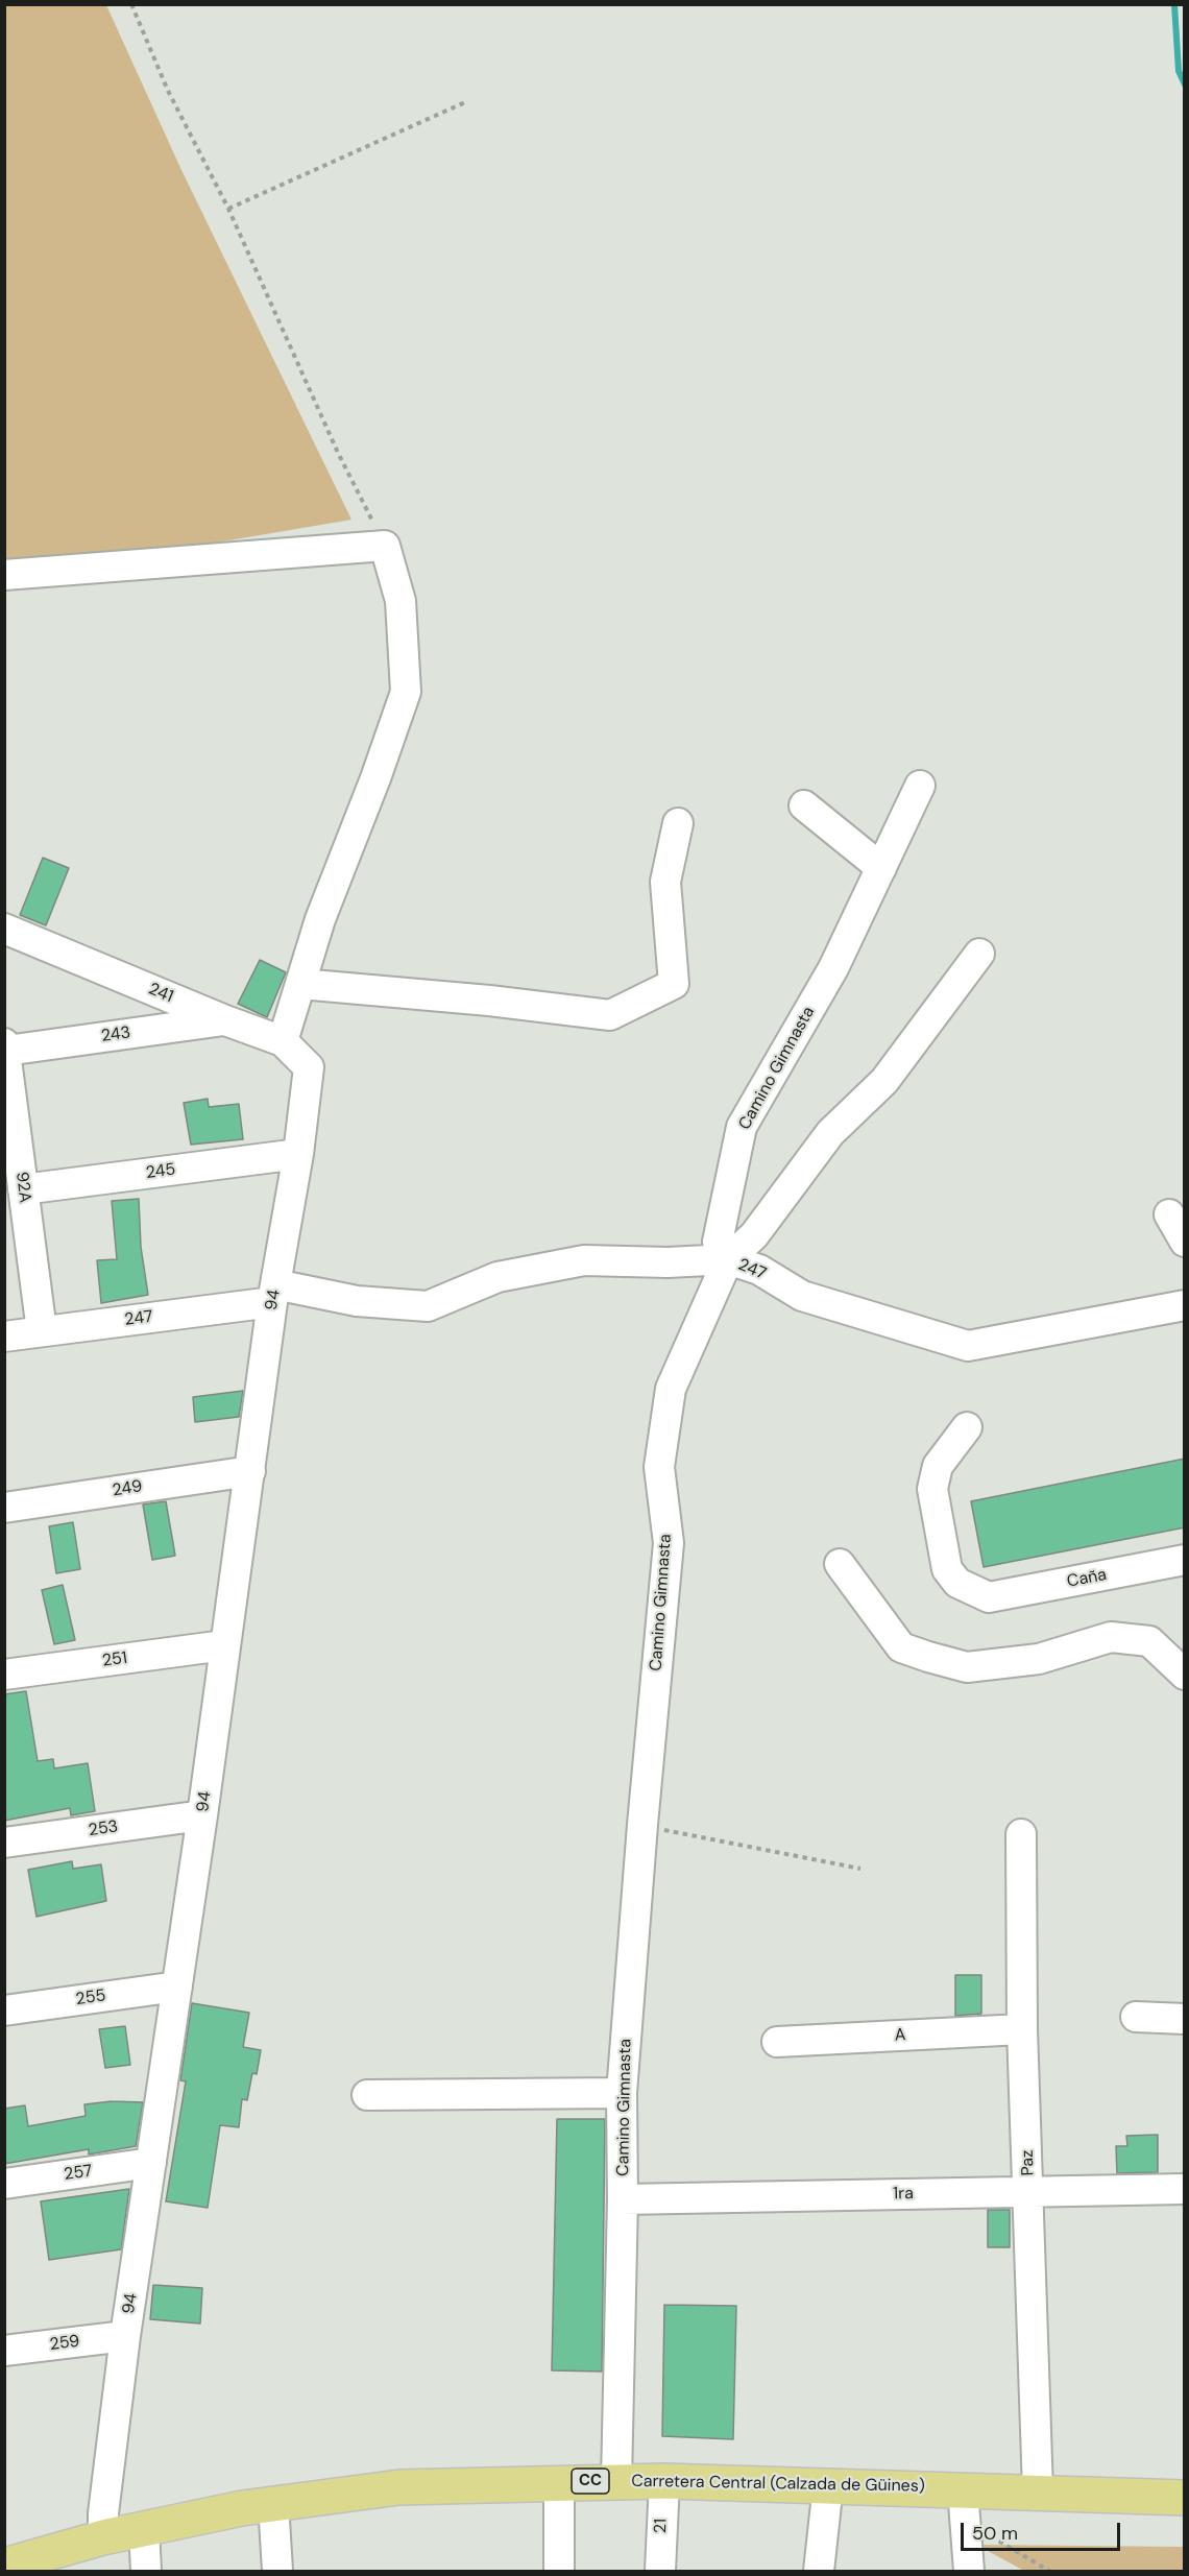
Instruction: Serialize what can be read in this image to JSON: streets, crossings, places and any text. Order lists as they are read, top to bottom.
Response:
{
  "streets": {
    "main road": ["CC", "Carretera Central (Calzada de Güines)"],
    "street": [
      "241",
      "243",
      "Camino Gimnasta",
      "245",
      "92A",
      "247",
      "94",
      "249",
      "Caña",
      "251",
      "253",
      "255",
      "A",
      "Paz",
      "257",
      "1ra",
      "259",
      "21"
    ]
  },
  "crossings": [
    ["241", "243"],
    ["241", "94"],
    ["243", "92A"],
    ["Camino Gimnasta", "247"],
    ["Camino Gimnasta", "1ra"],
    ["Camino Gimnasta", "Carretera Central (Calzada de Güines)"],
    ["245", "92A"],
    ["245", "94"],
    ["92A", "247"],
    ["247", "94"],
    ["94", "249"],
    ["94", "251"],
    ["94", "253"],
    ["94", "255"],
    ["94", "257"],
    ["94", "259"],
    ["94", "Carretera Central (Calzada de Güines)"],
    ["A", "Paz"],
    ["Paz", "1ra"],
    ["Paz", "Carretera Central (Calzada de Güines)"],
    ["Carretera Central (Calzada de Güines)", "21"]
  ],
  "scale_bar": "50 m"
}
